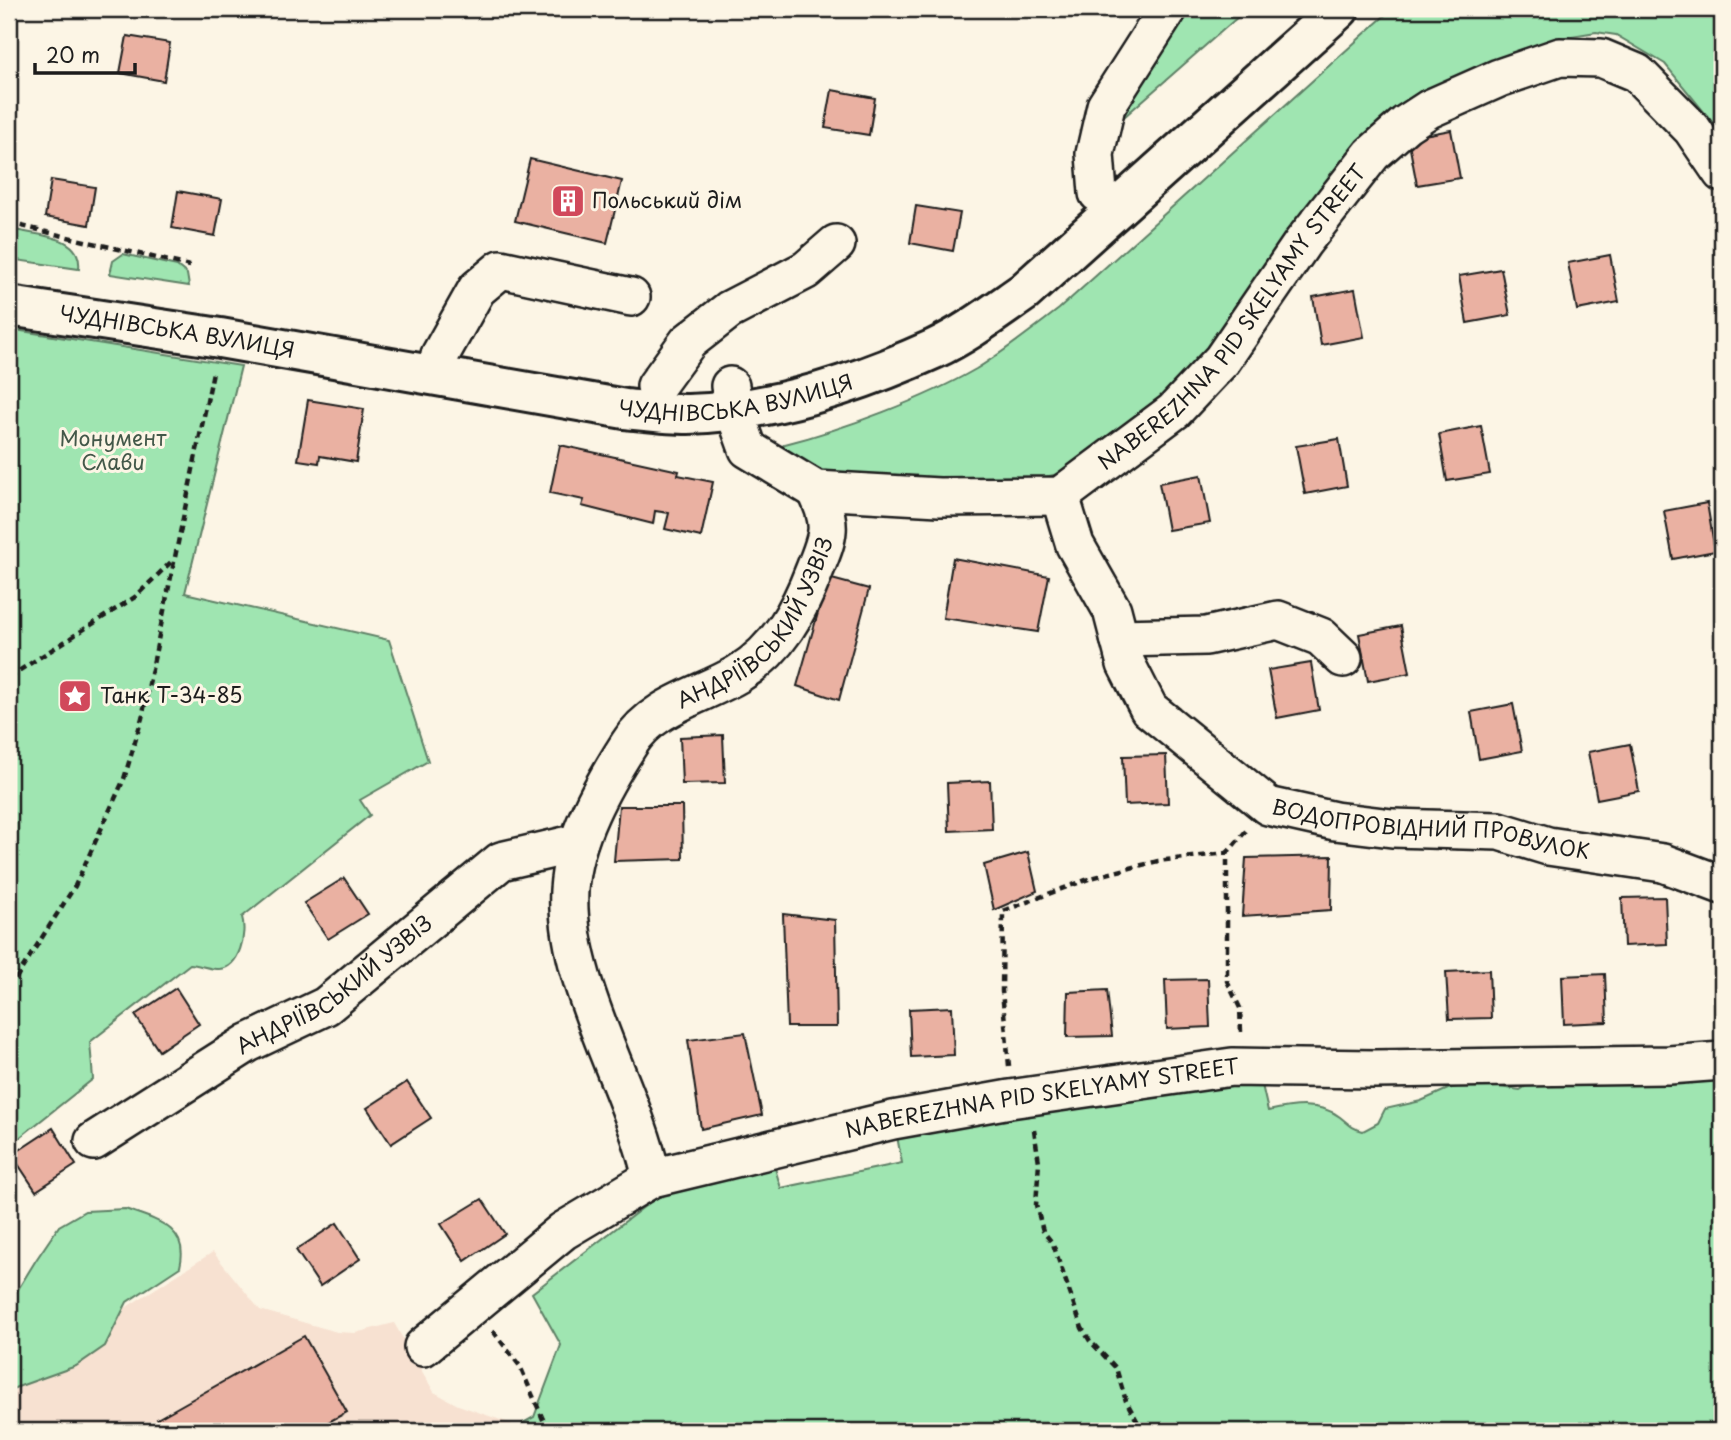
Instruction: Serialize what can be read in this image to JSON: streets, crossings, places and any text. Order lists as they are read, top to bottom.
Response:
{
  "streets": {
    "main road": ["ЧУДНІВСЬКА ВУЛИЦЯ"],
    "street": ["NABEREZHNA PID SKELYAMY STREET", "АНДРІЇВСЬКИЙ УЗВІЗ", "ВОДОПРОВІДНИЙ ПРОВУЛОК"]
  },
  "crossings": [
    ["NABEREZHNA PID SKELYAMY STREET", "АНДРІЇВСЬКИЙ УЗВІЗ"],
    ["NABEREZHNA PID SKELYAMY STREET", "ВОДОПРОВІДНИЙ ПРОВУЛОК"]
  ],
  "parks": ["Монумент Слави"],
  "places": {
    "building": ["Польський дім"],
    "place": ["Танк Т-34-85"]
  },
  "scale_bar": "20 m"
}
